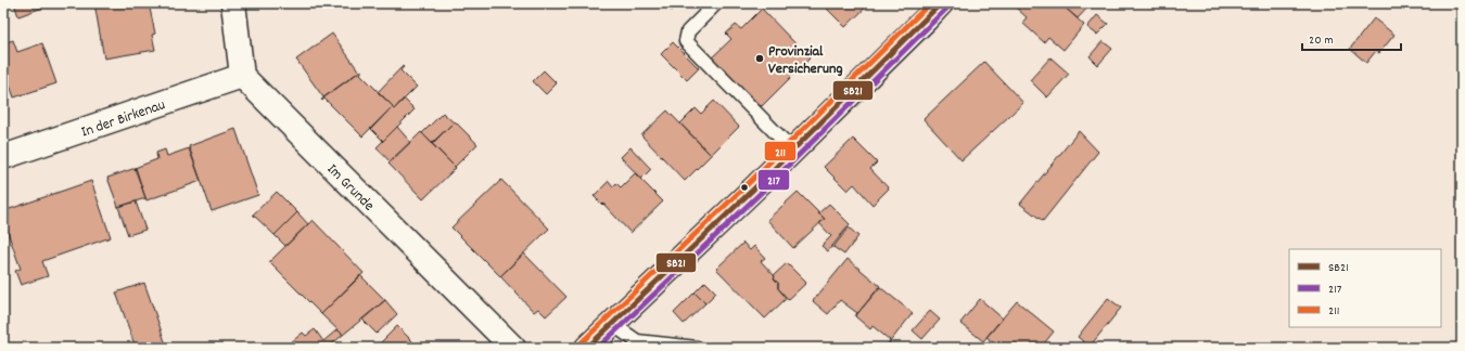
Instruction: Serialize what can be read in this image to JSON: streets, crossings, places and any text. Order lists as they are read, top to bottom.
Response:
{
  "streets": {
    "street": ["In der Birkenau", "Im Grunde"]
  },
  "crossings": [
    ["In der Birkenau", "Im Grunde"]
  ],
  "places": ["Provinzial Versicherung"],
  "lines": ["transit line SB21", "transit line 211", "transit line 217"],
  "legend": ["SB21", "217", "211"],
  "scale_bar": "20 m"
}
